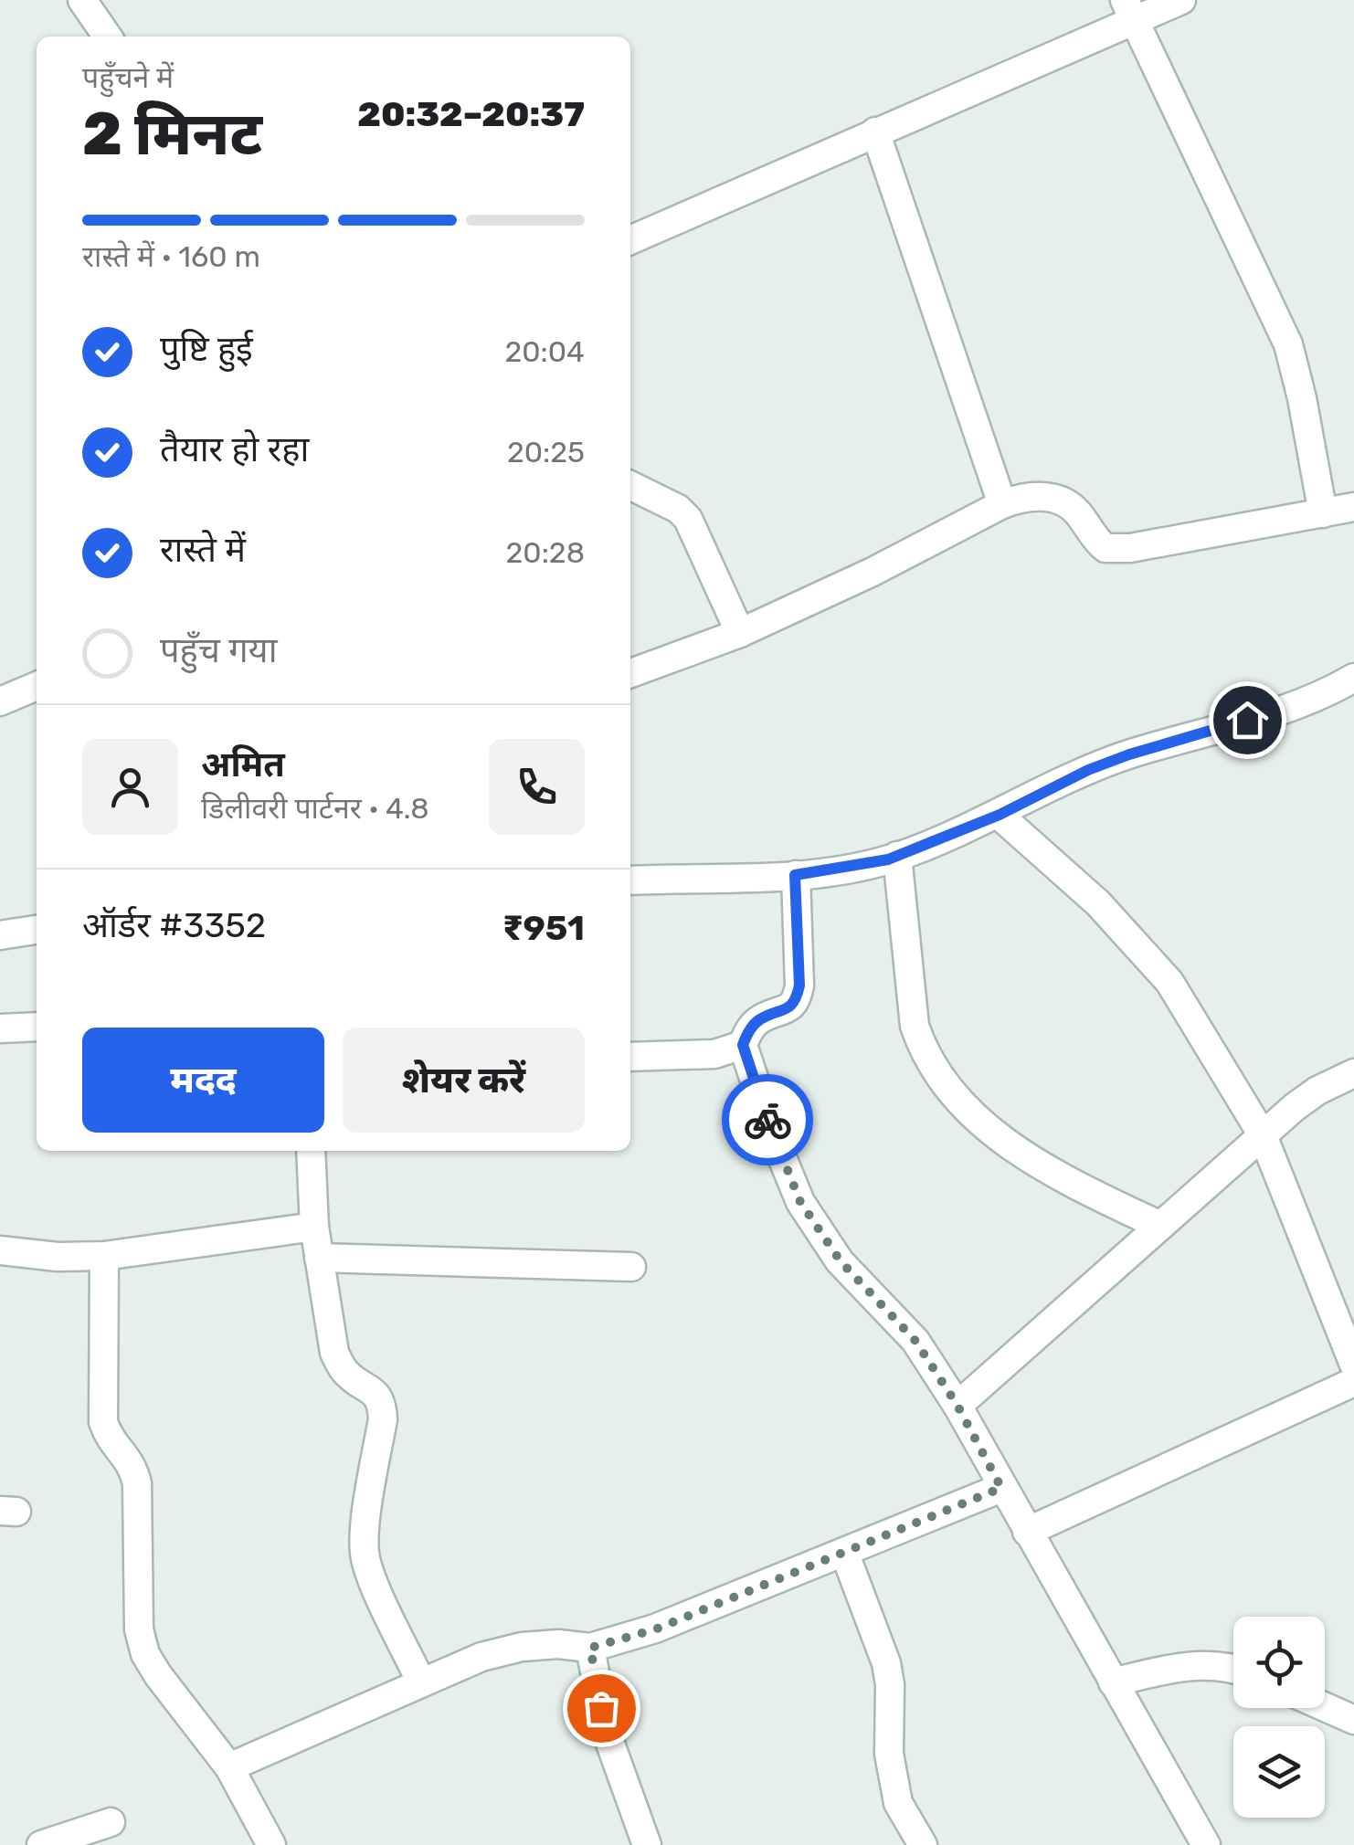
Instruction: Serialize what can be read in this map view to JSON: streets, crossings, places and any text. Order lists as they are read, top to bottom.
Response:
{
  "page": {
    "heading": ["2 मिनट", "पहुँचने में", "20:32–20:37"],
    "panel": [
      "अमित",
      "डिलीवरी पार्टनर · 4.8",
      "ऑर्डर #3352",
      "₹951"
    ],
    "bar": "रास्ते में · 160 m",
    "list": [
      ["पुष्टि हुई", "20:04"],
      ["तैयार हो रहा", "20:25"],
      ["रास्ते में", "20:28"],
      "पहुँच गया"
    ],
    "buttons": ["मदद", "शेयर करें"]
  }
}
